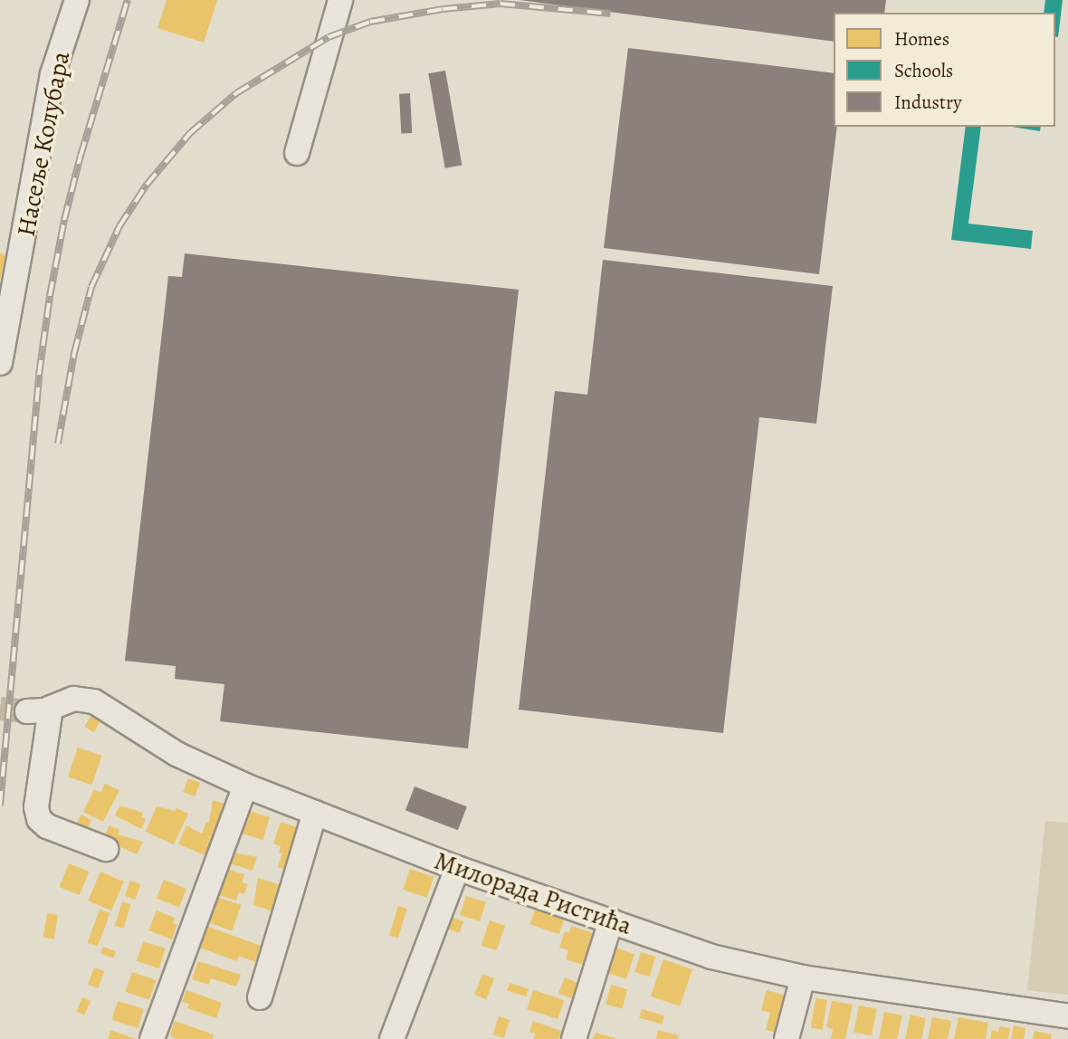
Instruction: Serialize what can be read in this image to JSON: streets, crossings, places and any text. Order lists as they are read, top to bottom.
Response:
{
  "streets": {
    "street": ["Насеље Колубара", "Милорада Ристића"]
  },
  "legend": ["Homes", "Schools", "Industry"]
}
